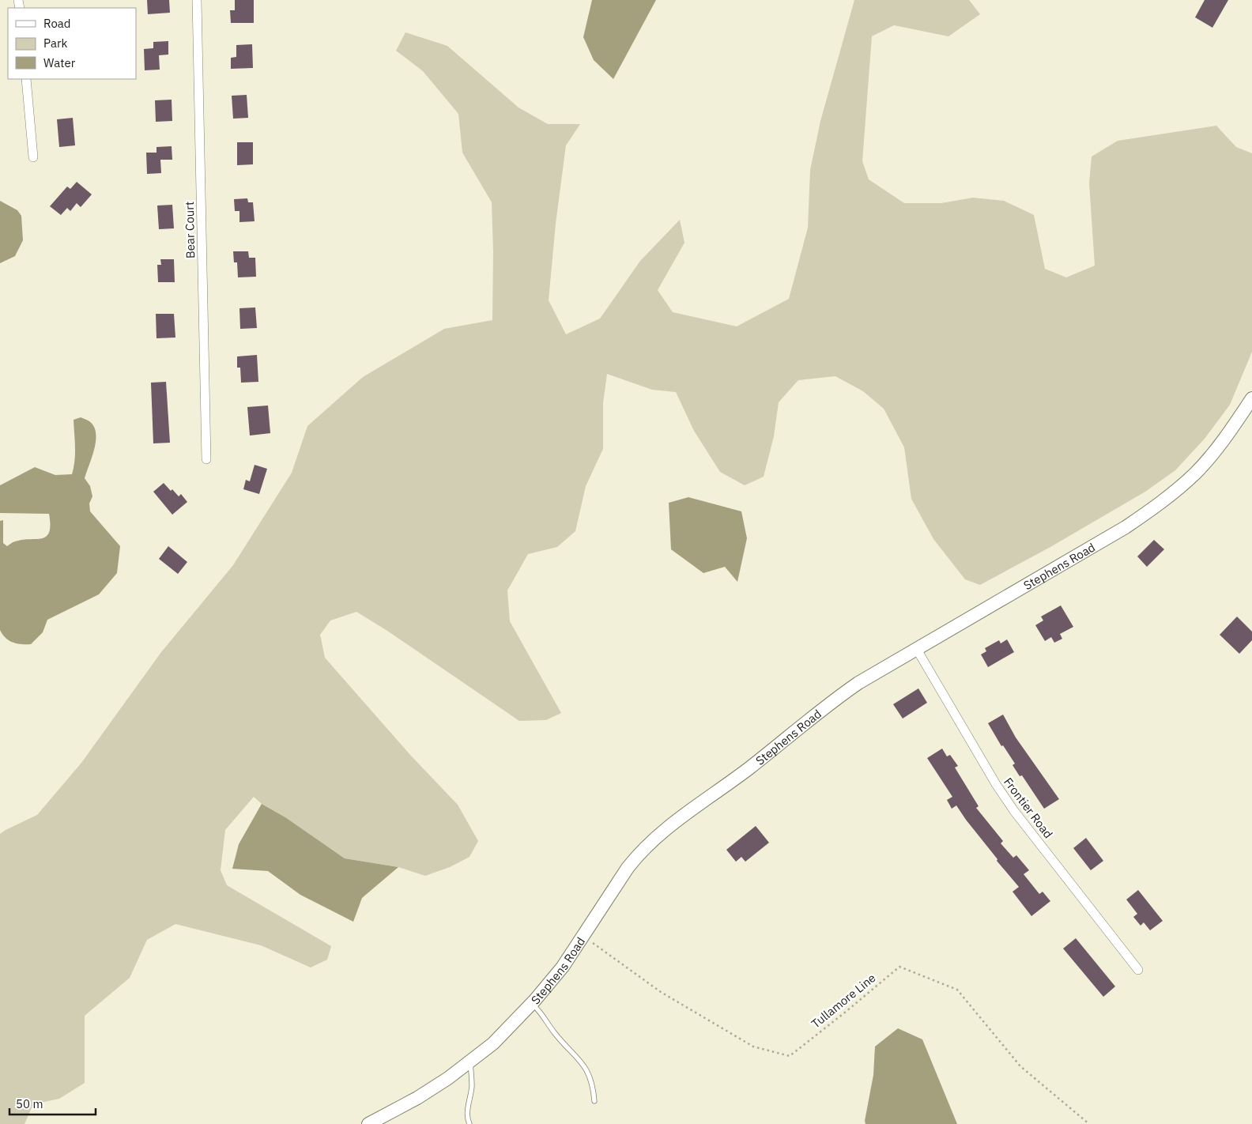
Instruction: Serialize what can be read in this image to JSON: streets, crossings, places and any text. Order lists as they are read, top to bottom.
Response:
{
  "streets": {
    "main road": ["Stephens Road"],
    "street": ["Bear Court", "Frontier Road"],
    "path": ["Tullamore Line"]
  },
  "crossings": [
    ["Stephens Road", "Frontier Road"],
    ["Stephens Road", "Tullamore Line"]
  ],
  "legend": ["Road", "Park", "Water"],
  "scale_bar": "50 m"
}
